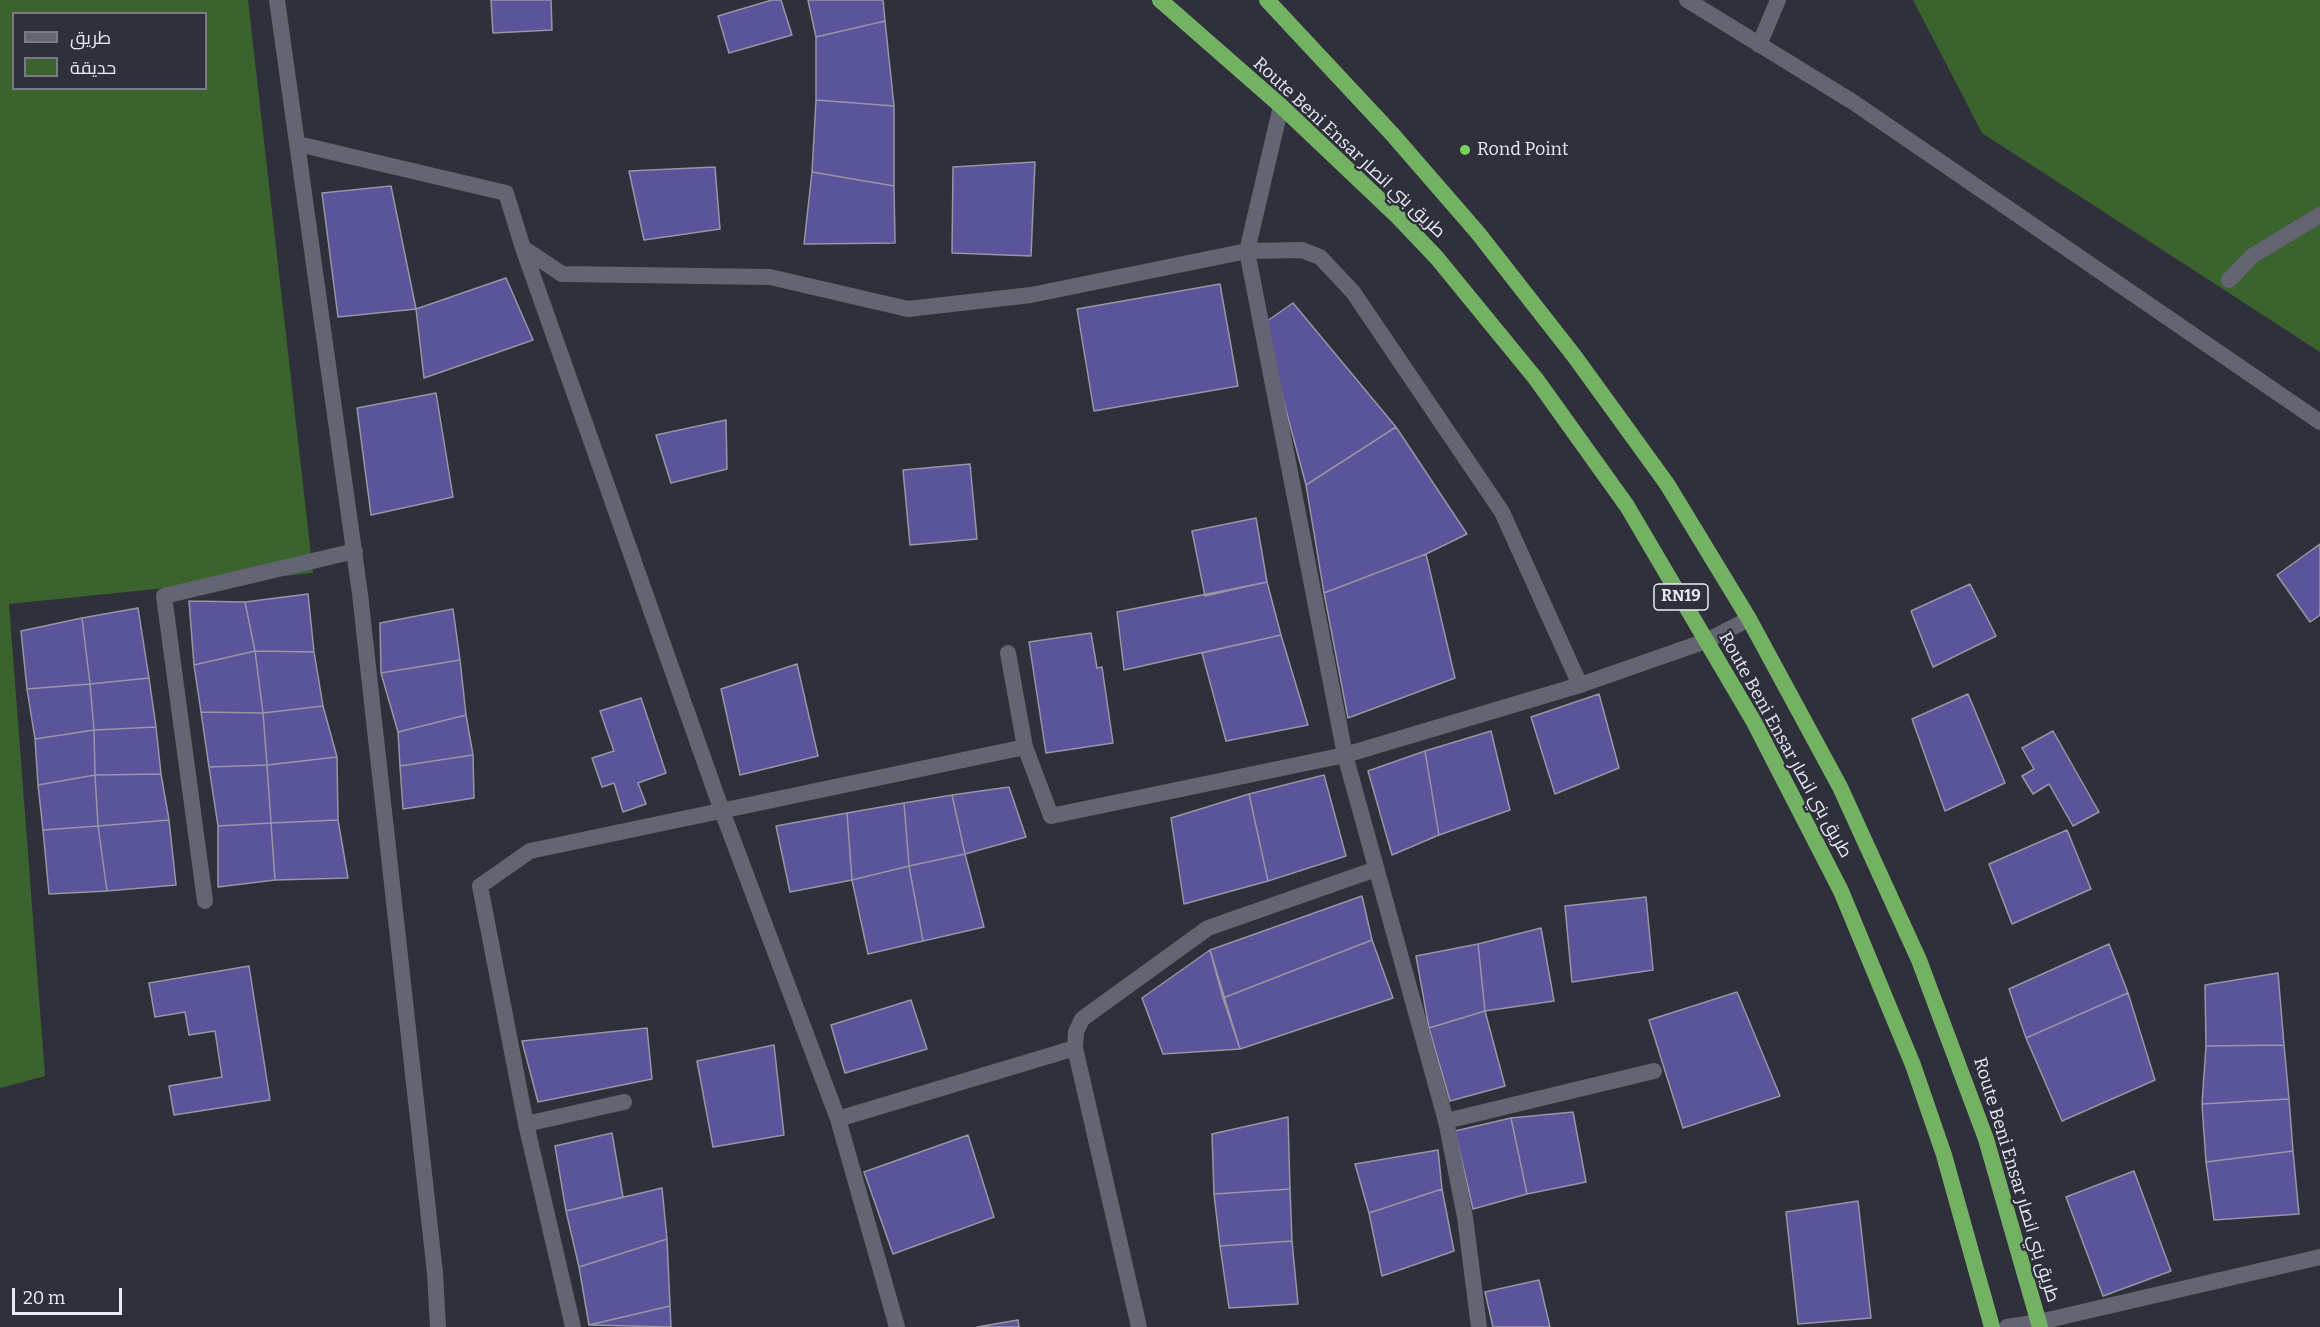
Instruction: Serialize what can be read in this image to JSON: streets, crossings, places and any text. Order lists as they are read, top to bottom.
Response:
{
  "streets": {
    "highway": ["Route Beni Ensar طريق بني انصار", "RN19"]
  },
  "places": ["Rond Point"],
  "legend": ["طريق", "حديقة"],
  "scale_bar": "20 m"
}
